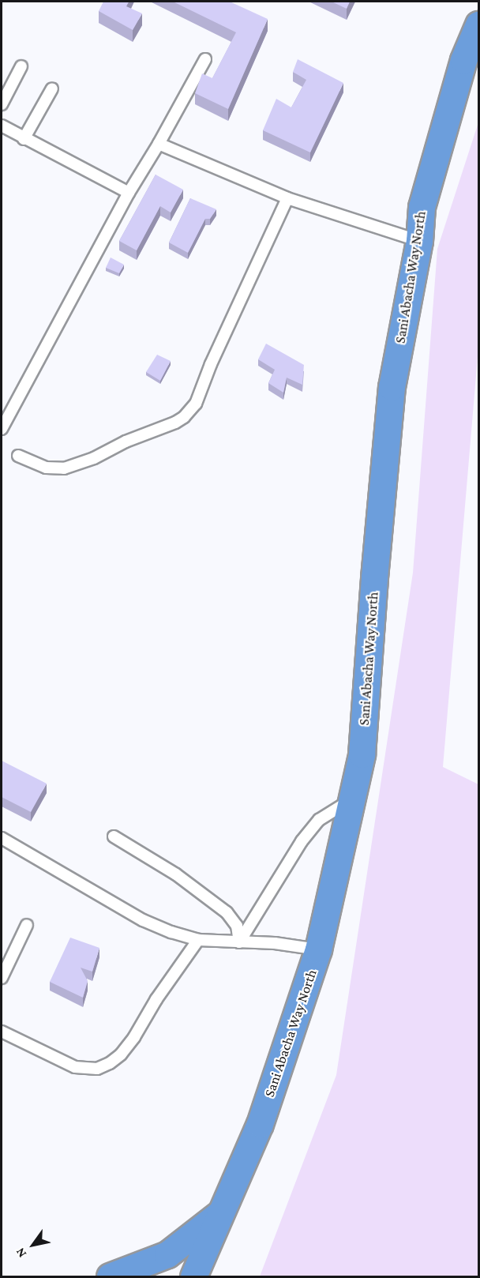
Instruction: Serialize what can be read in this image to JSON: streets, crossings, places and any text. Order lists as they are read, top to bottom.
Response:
{
  "streets": {
    "highway": ["Sani Abacha Way North"]
  },
  "north": "bottom left"
}
